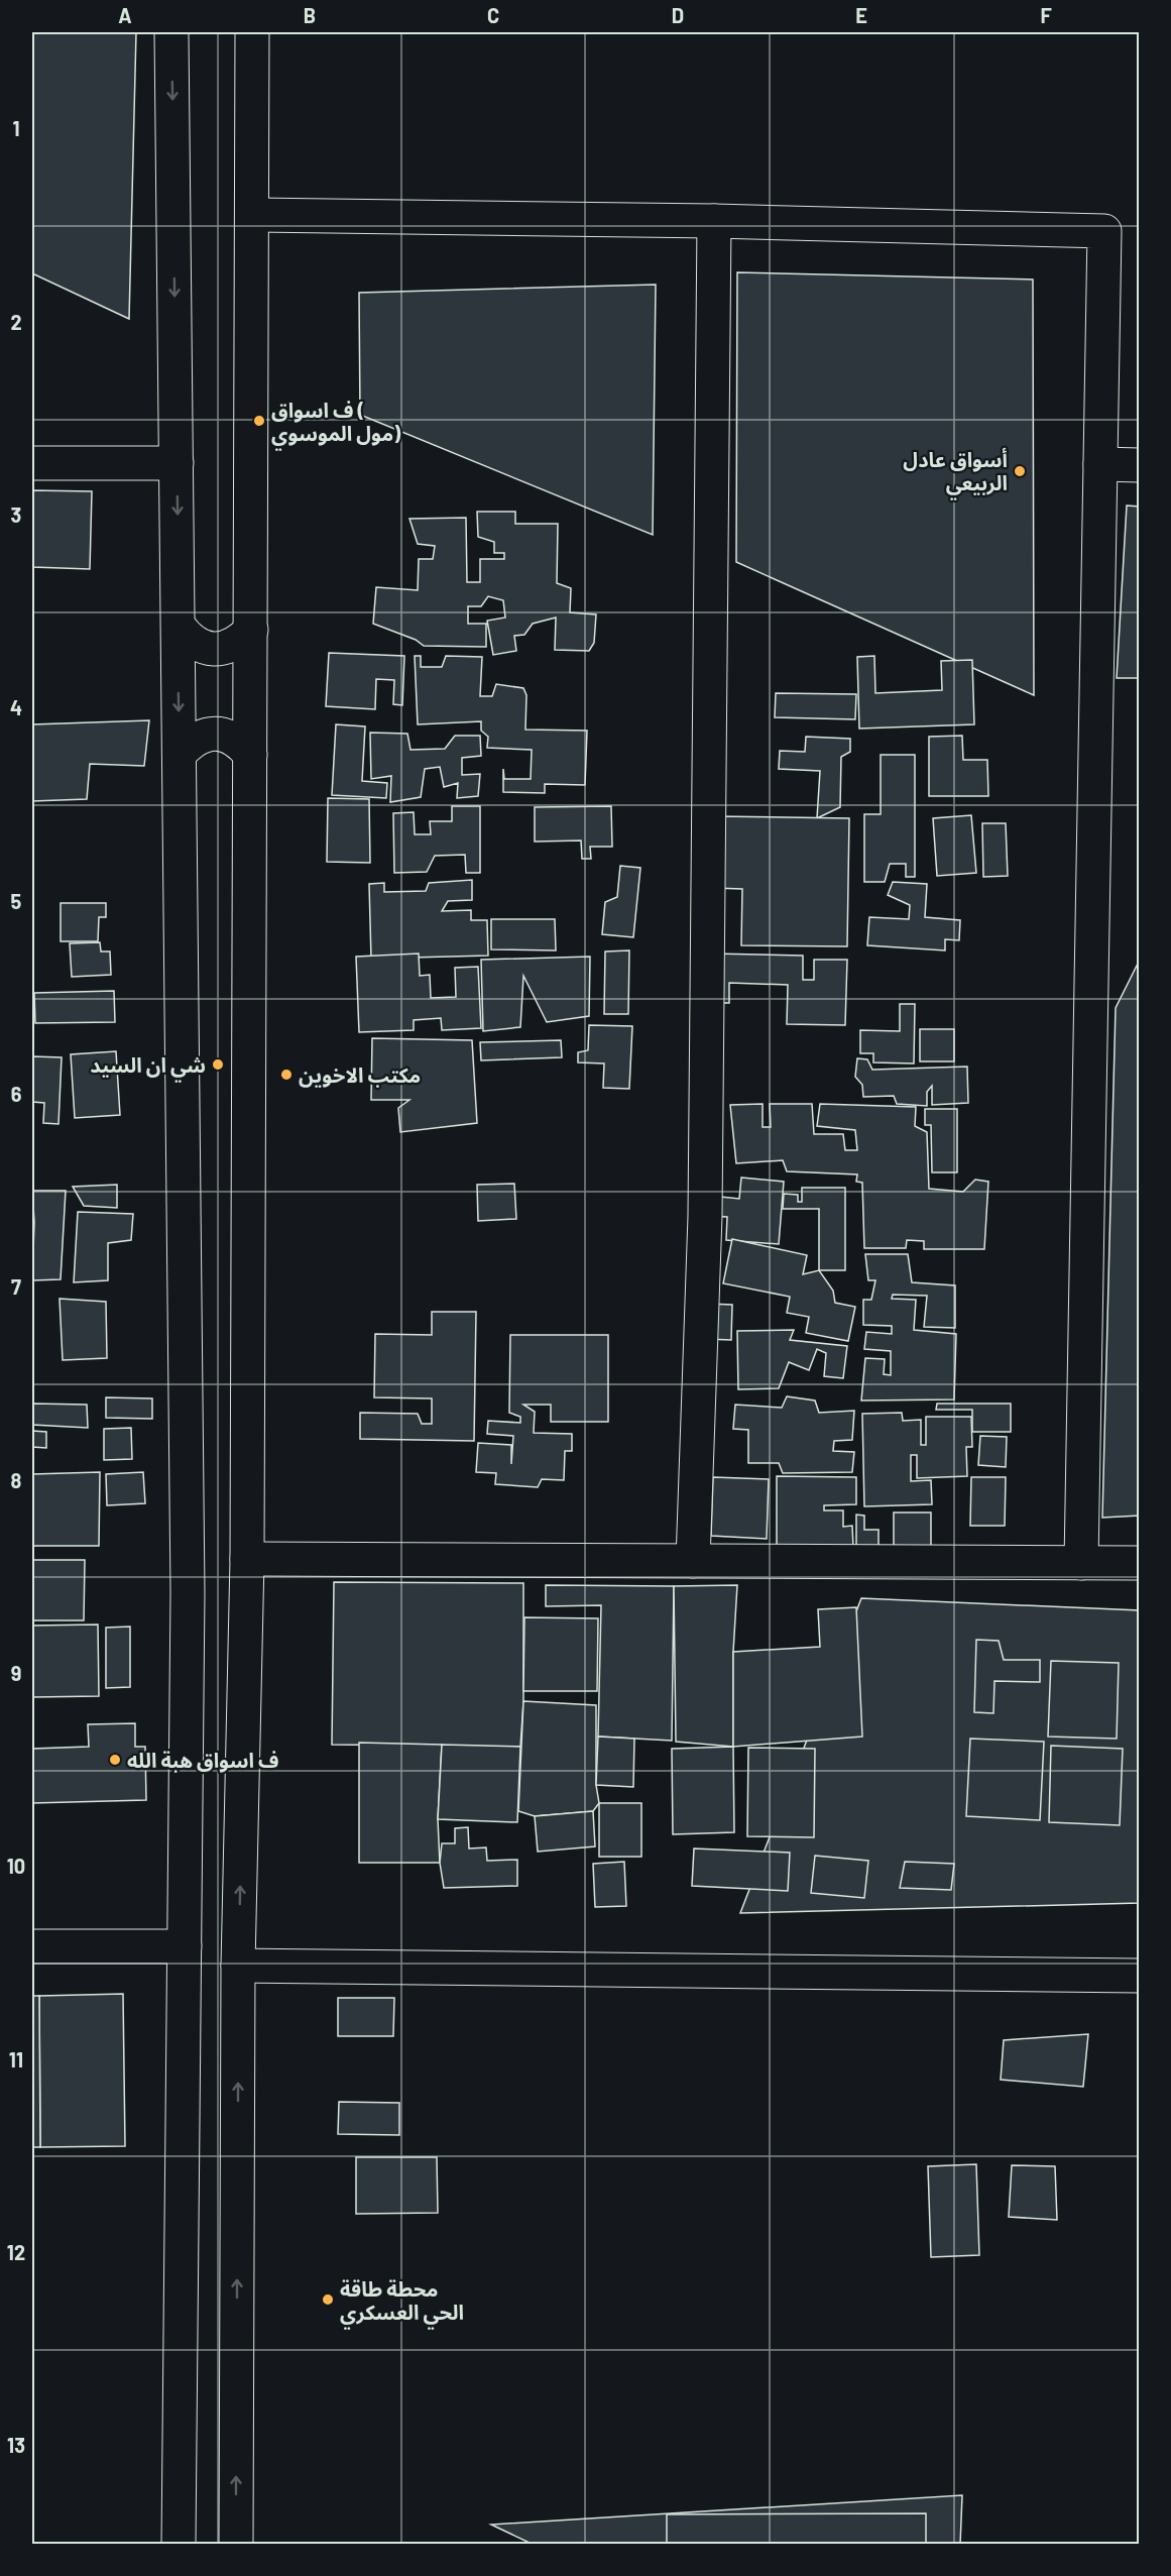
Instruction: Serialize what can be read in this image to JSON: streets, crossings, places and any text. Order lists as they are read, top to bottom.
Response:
{
  "places": [
    "ف اسواق ( مول الموسوي)",
    "أسواق عادل الربيعي",
    "شي ان السيد",
    "مكتب الاخوين",
    "ف اسواق هبة الله",
    "محطة طاقة الحي العسكري"
  ],
  "grid": {
    "columns": [
      "A",
      "B",
      "C",
      "D",
      "E",
      "F"
    ],
    "rows": [
      "1",
      "2",
      "3",
      "4",
      "5",
      "6",
      "7",
      "8",
      "9",
      "10",
      "11",
      "12",
      "13"
    ]
  }
}
